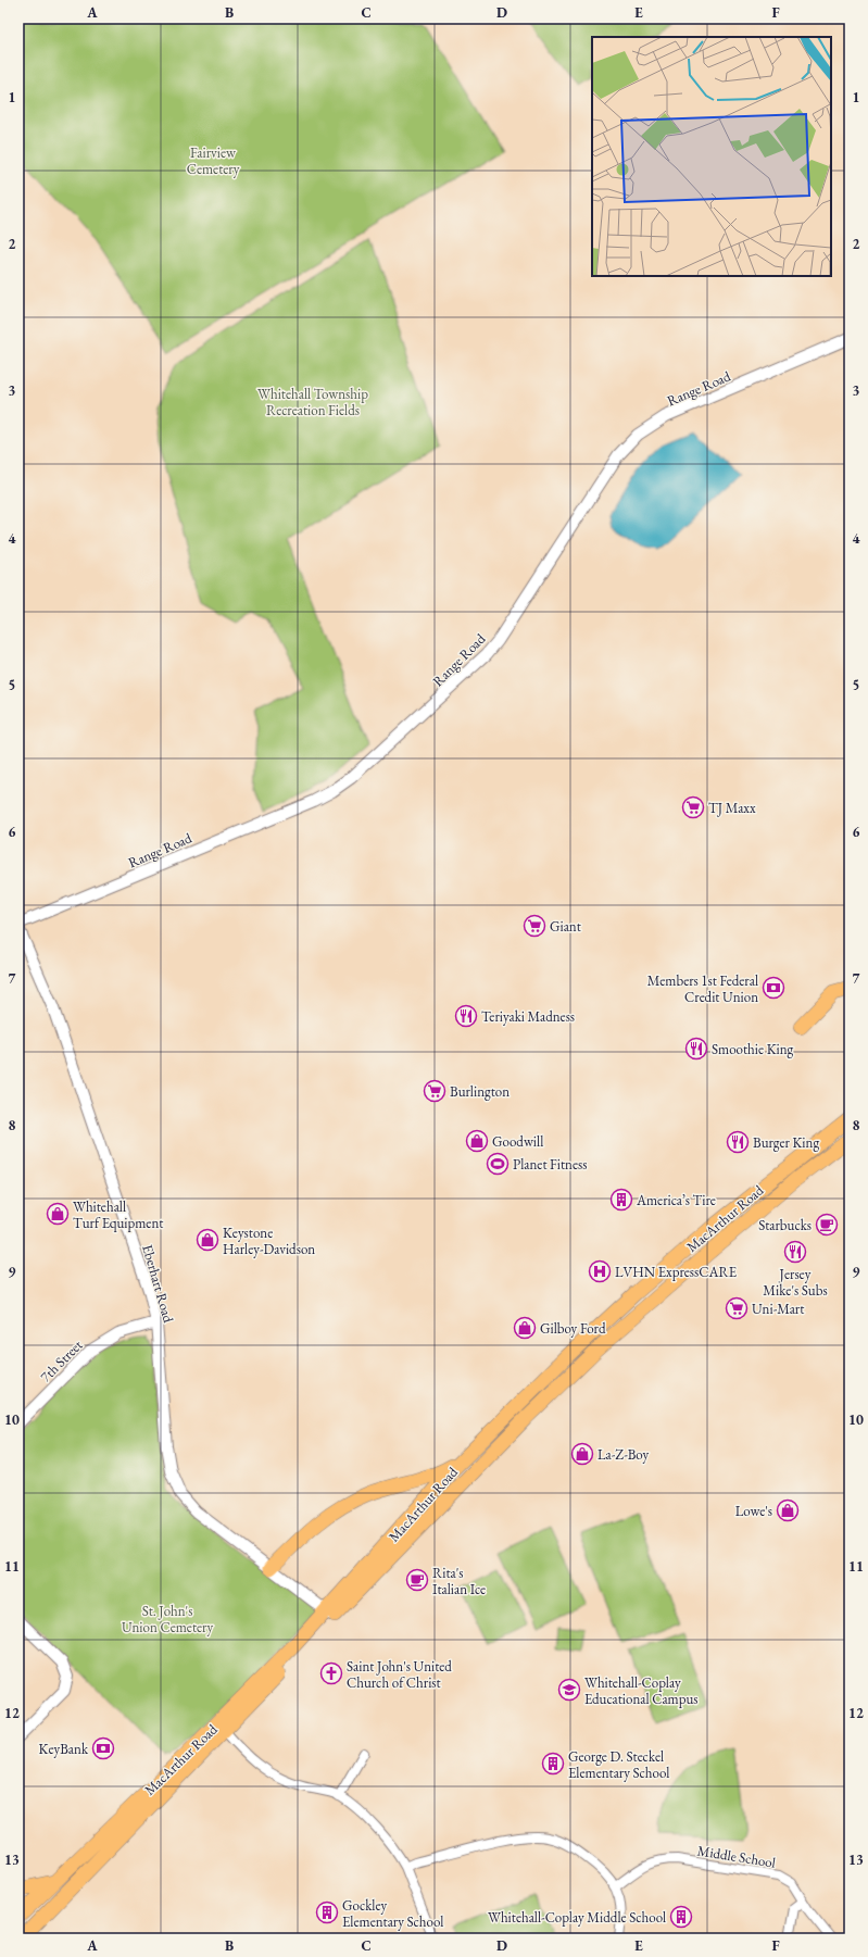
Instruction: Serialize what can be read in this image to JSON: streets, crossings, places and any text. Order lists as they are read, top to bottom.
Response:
{
  "streets": {
    "highway": ["MacArthur Road"],
    "street": [
      "Range Road",
      "Eberhart Road",
      "7th Street",
      "Middle School"
    ]
  },
  "crossings": [
    ["MacArthur Road", "Eberhart Road"],
    ["Eberhart Road", "7th Street"]
  ],
  "parks": ["Fairview Cemetery", "Whitehall Township Recreation Fields", "St. John's Union Cemetery"],
  "places": {
    "supermarket": [
      "TJ Maxx",
      "Giant",
      "Burlington",
      "Uni-Mart"
    ],
    "bank": ["Members 1st Federal Credit Union", "KeyBank"],
    "restaurant": [
      "Teriyaki Madness",
      "Smoothie King",
      "Burger King",
      "Jersey Mike's Subs"
    ],
    "shop": [
      "Goodwill",
      "Whitehall Turf Equipment",
      "Keystone Harley-Davidson",
      "Gilboy Ford",
      "La-Z-Boy",
      "Lowe's"
    ],
    "sports": ["Planet Fitness"],
    "building": [
      "America’s Tire",
      "George D. Steckel Elementary School",
      "Gockley Elementary School",
      "Whitehall-Coplay Middle School"
    ],
    "cafe": ["Starbucks", "Rita's Italian Ice"],
    "hospital": ["LVHN ExpressCARE"],
    "church": ["Saint John's United Church of Christ"],
    "school or university": ["Whitehall-Coplay Educational Campus"]
  },
  "grid": {
    "columns": [
      "A",
      "B",
      "C",
      "D",
      "E",
      "F"
    ],
    "rows": [
      "1",
      "2",
      "3",
      "4",
      "5",
      "6",
      "7",
      "8",
      "9",
      "10",
      "11",
      "12",
      "13"
    ]
  }
}
